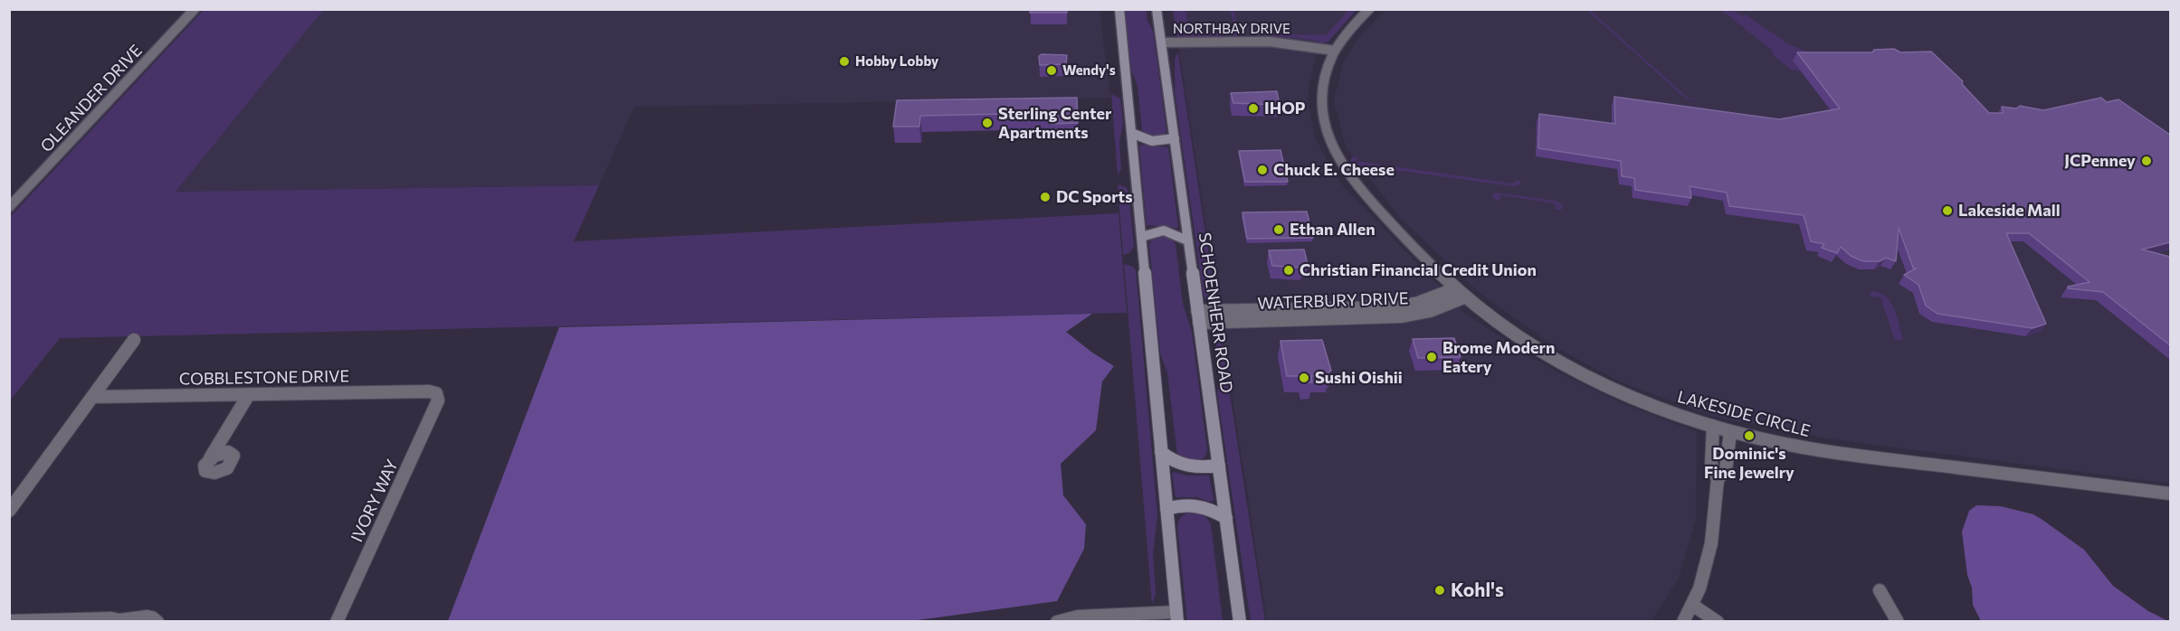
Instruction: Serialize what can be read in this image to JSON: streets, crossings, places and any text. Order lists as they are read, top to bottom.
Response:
{
  "streets": {
    "main road": ["SCHOENHERR ROAD"],
    "street": [
      "NORTHBAY DRIVE",
      "OLEANDER DRIVE",
      "WATERBURY DRIVE",
      "COBBLESTONE DRIVE",
      "LAKESIDE CIRCLE",
      "IVORY WAY"
    ]
  },
  "crossings": [
    ["NORTHBAY DRIVE", "SCHOENHERR ROAD"],
    ["NORTHBAY DRIVE", "LAKESIDE CIRCLE"],
    ["WATERBURY DRIVE", "SCHOENHERR ROAD"],
    ["WATERBURY DRIVE", "LAKESIDE CIRCLE"],
    ["COBBLESTONE DRIVE", "IVORY WAY"]
  ],
  "places": [
    "Hobby Lobby",
    "Wendy's",
    "IHOP",
    "Sterling Center Apartments",
    "JCPenney",
    "Chuck E. Cheese",
    "DC Sports",
    "Lakeside Mall",
    "Ethan Allen",
    "Christian Financial Credit Union",
    "Brome Modern Eatery",
    "Sushi Oishii",
    "Dominic's Fine Jewelry",
    "Kohl's"
  ]
}
